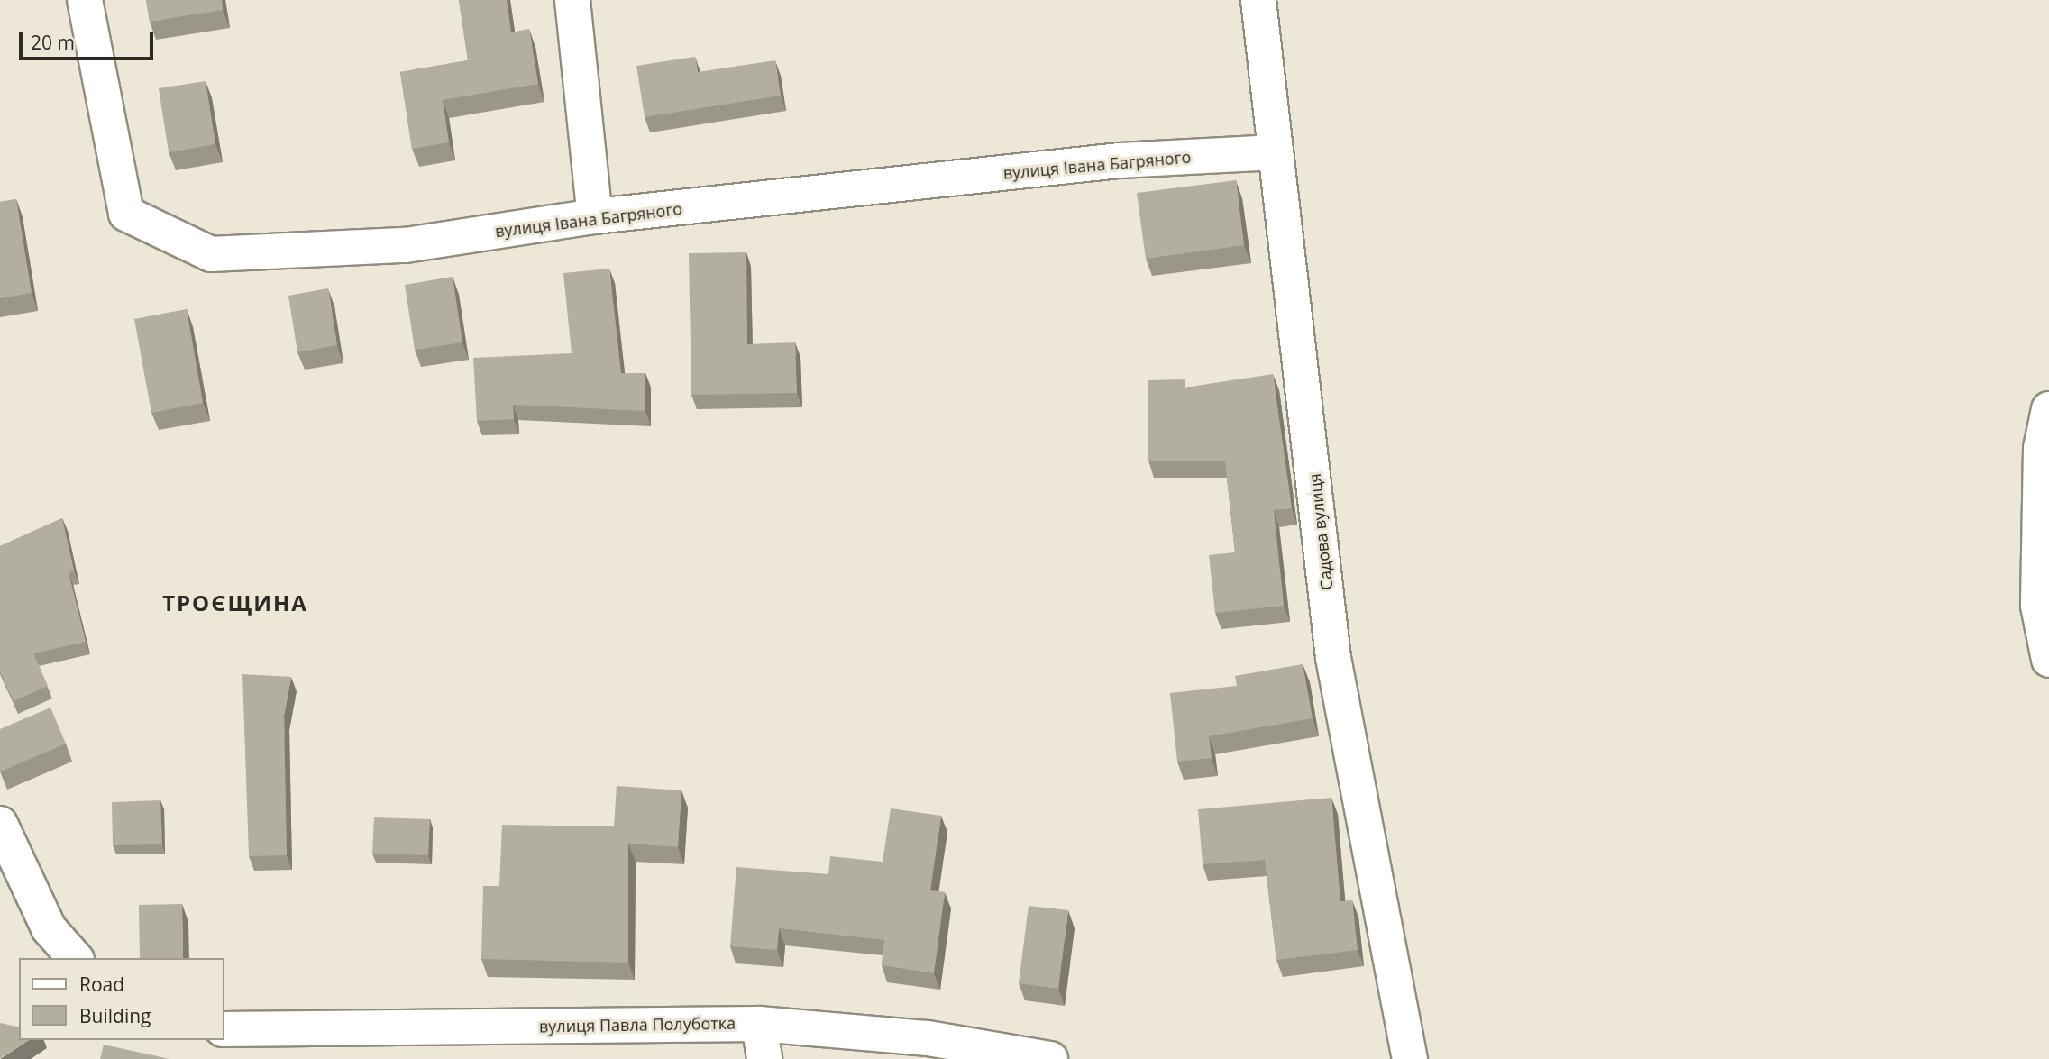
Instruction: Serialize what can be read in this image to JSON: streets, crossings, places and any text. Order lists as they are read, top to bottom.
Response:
{
  "streets": {
    "street": ["вулиця Івана Багряного", "Садова вулиця", "вулиця Павла Полуботка"]
  },
  "crossings": [
    ["вулиця Івана Багряного", "Садова вулиця"]
  ],
  "districts": ["ТРОЄЩИНА"],
  "legend": ["Road", "Building"],
  "scale_bar": "20 m"
}
